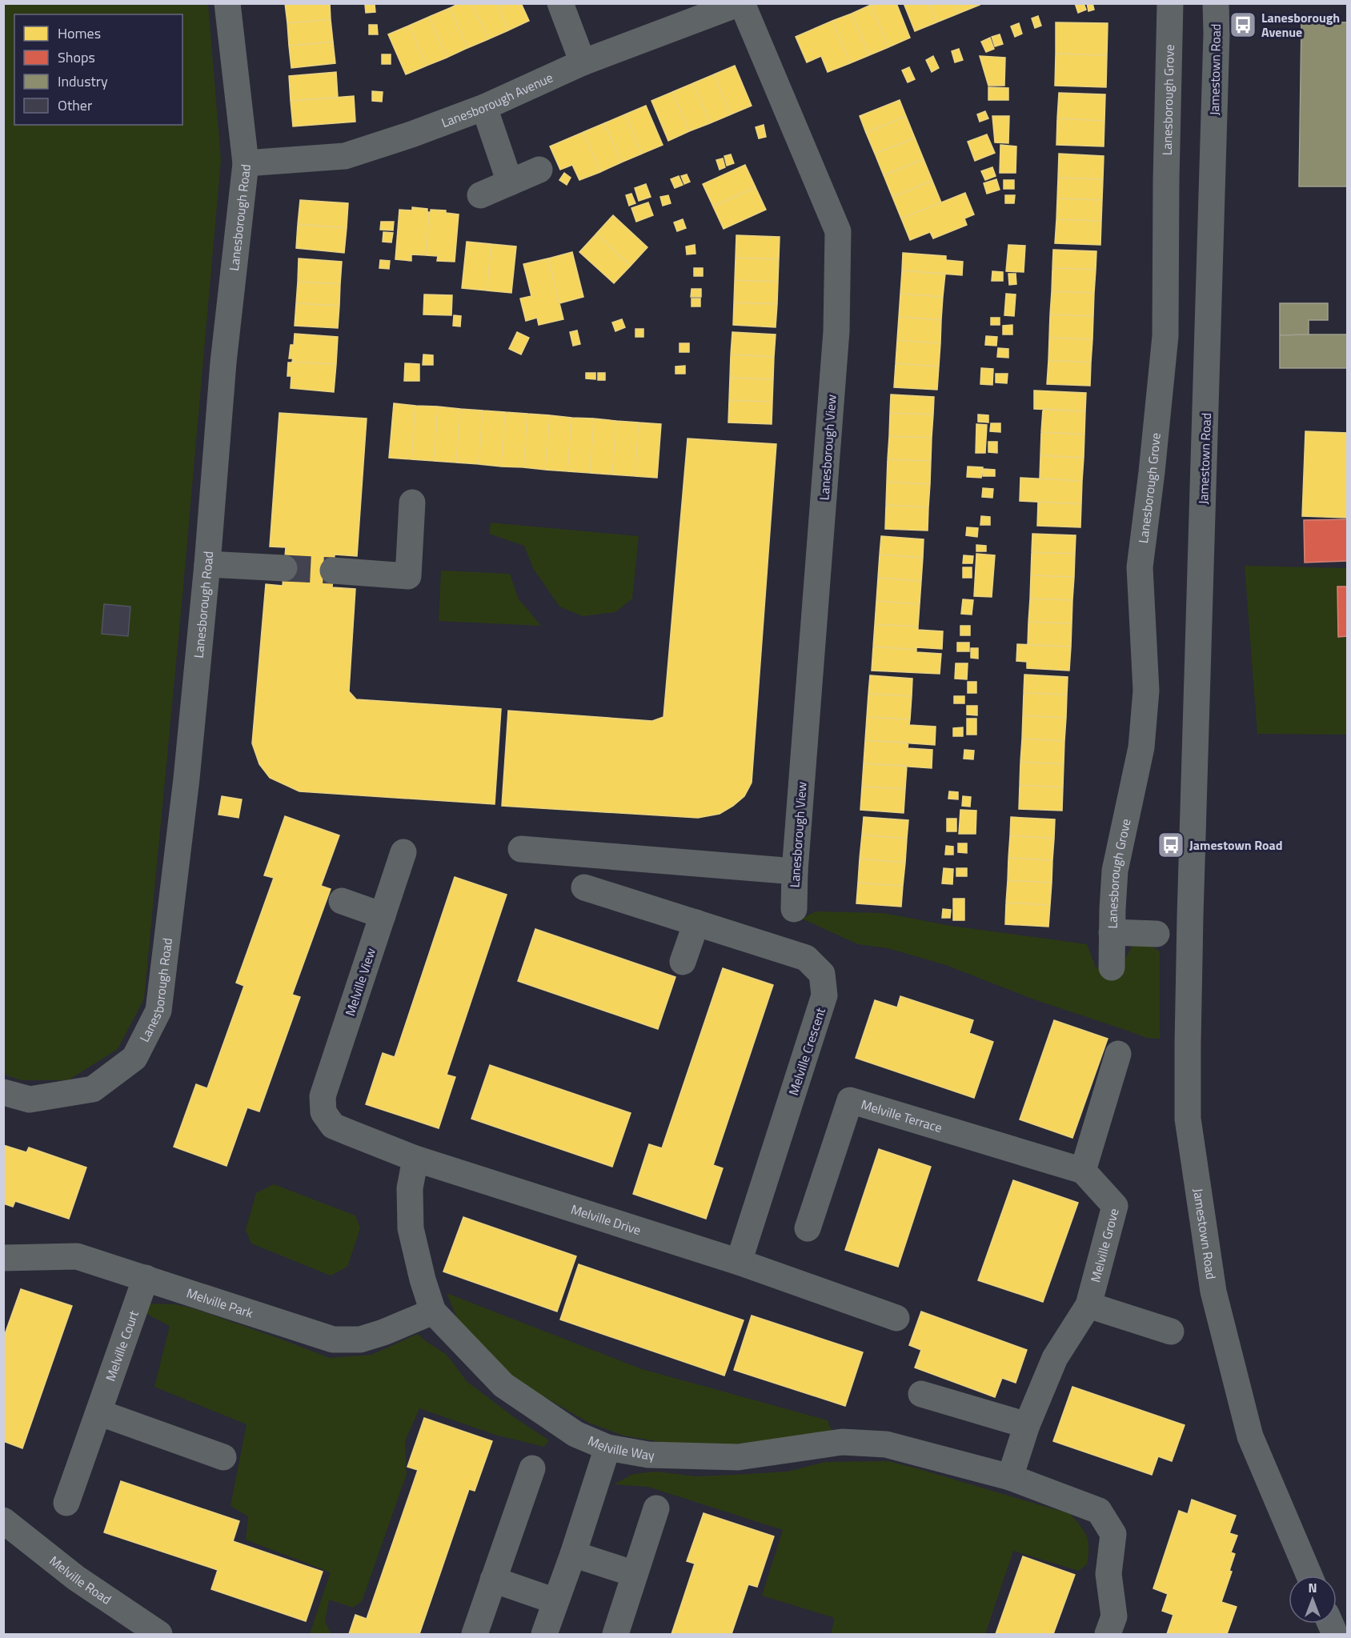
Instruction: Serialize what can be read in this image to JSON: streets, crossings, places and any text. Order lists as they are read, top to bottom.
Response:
{
  "streets": {
    "street": [
      "Jamestown Road",
      "Lanesborough Grove",
      "Lanesborough Avenue",
      "Lanesborough Road",
      "Lanesborough View",
      "Melville View",
      "Melville Crescent",
      "Melville Terrace",
      "Melville Drive",
      "Melville Grove",
      "Melville Park",
      "Melville Court",
      "Melville Way",
      "Melville Road"
    ]
  },
  "crossings": [
    ["Lanesborough Avenue", "Lanesborough Road"],
    ["Lanesborough Avenue", "Lanesborough View"],
    ["Melville View", "Melville Drive"],
    ["Melville Crescent", "Melville Drive"],
    ["Melville Terrace", "Melville Grove"],
    ["Melville Drive", "Melville Way"],
    ["Melville Grove", "Melville Way"],
    ["Melville Park", "Melville Court"],
    ["Melville Park", "Melville Way"]
  ],
  "places": {
    "bus stop": ["Lanesborough Avenue", "Jamestown Road"]
  },
  "legend": [
    "Homes",
    "Shops",
    "Industry",
    "Other"
  ],
  "north": "top"
}
